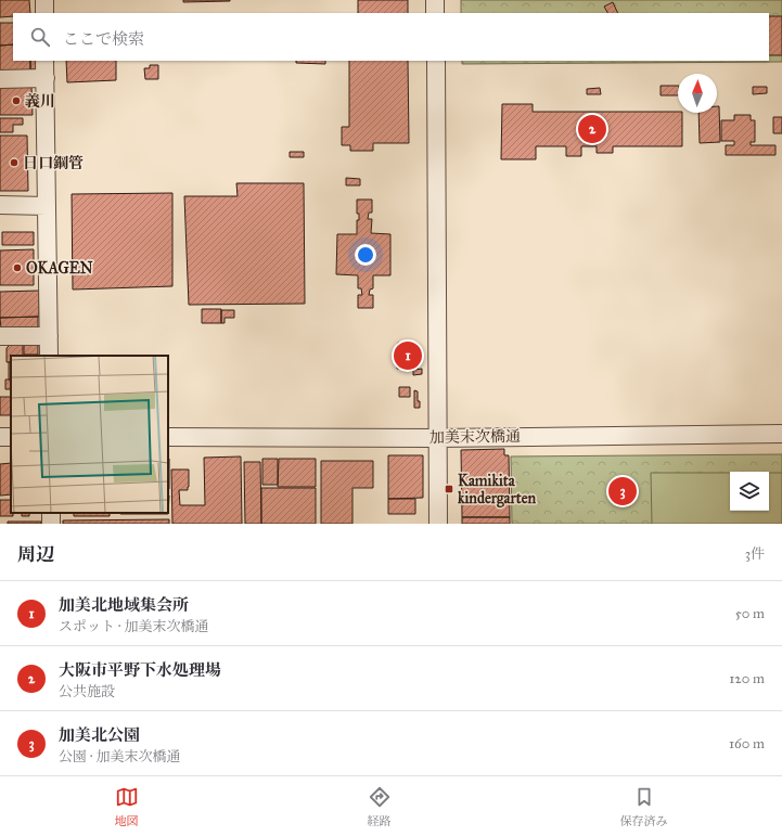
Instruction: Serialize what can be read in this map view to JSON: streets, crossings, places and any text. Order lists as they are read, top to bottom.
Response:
{
  "streets": {
    "street": ["加美末次橋通"]
  },
  "places": {
    "other": ["義川", "日口鋼管", "OKAGEN"],
    "transit": ["Kamikita kindergarten"]
  },
  "north": "top",
  "page": {
    "search": "ここで検索",
    "pins": ["2", "1", "3"],
    "heading": ["周辺", "3件"],
    "list": [
      {
        "mark": "1",
        "name": "加美北地域集会所",
        "note": "スポット · 加美末次橋通",
        "value": "50 m"
      },
      {
        "mark": "2",
        "name": "大阪市平野下水処理場",
        "note": "公共施設",
        "value": "120 m"
      },
      {
        "mark": "3",
        "name": "加美北公園",
        "note": "公園 · 加美末次橋通",
        "value": "160 m"
      }
    ],
    "nav": ["地図", "経路", "保存済み"]
  }
}
